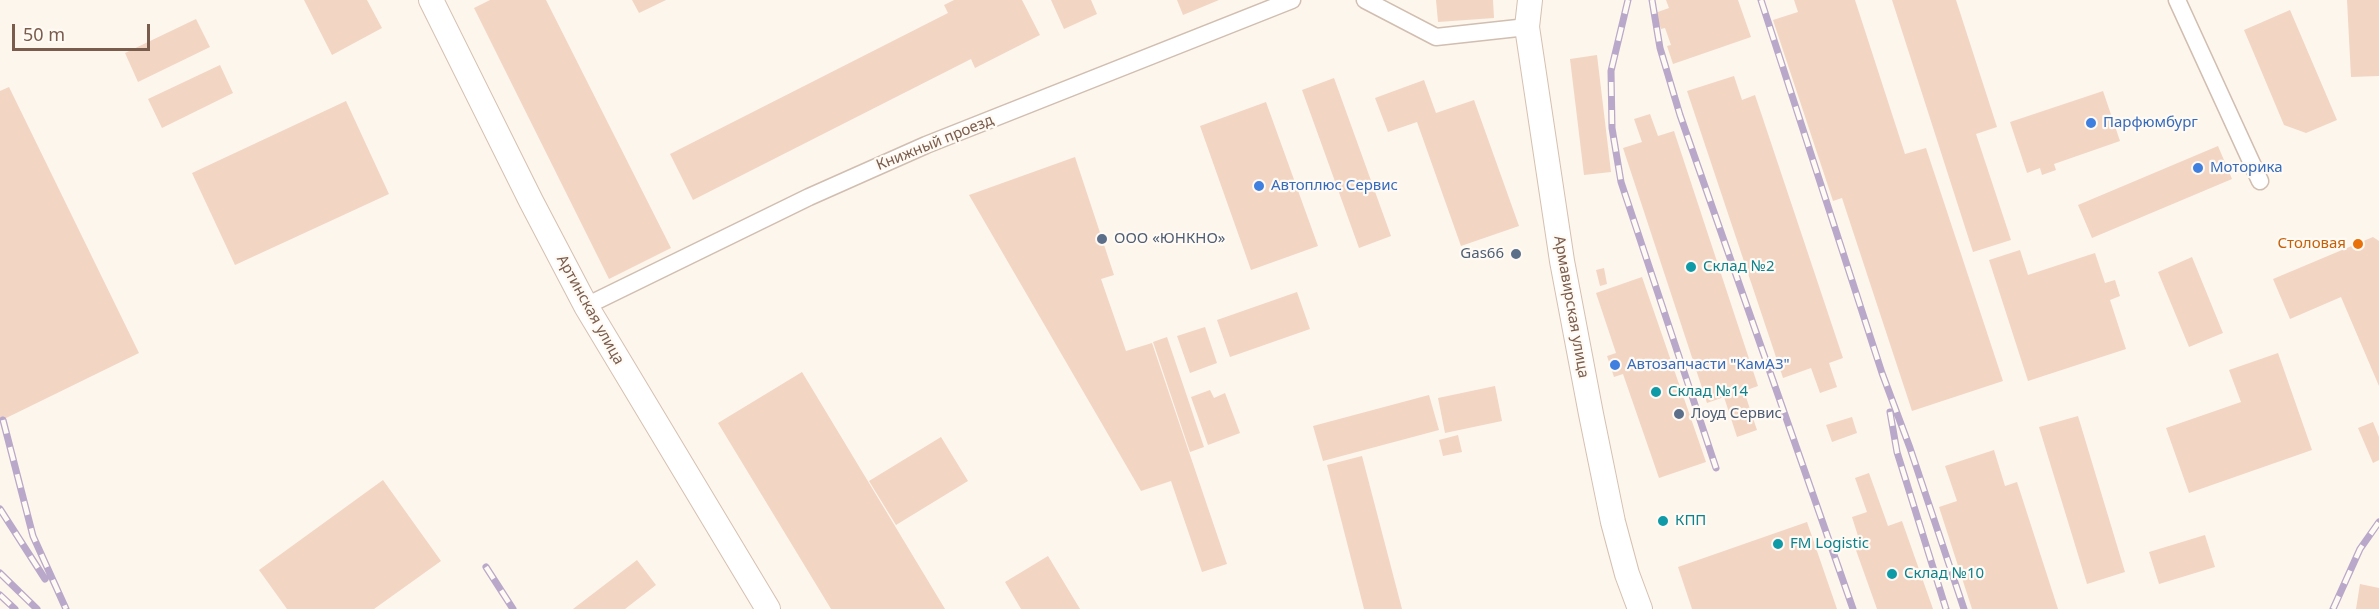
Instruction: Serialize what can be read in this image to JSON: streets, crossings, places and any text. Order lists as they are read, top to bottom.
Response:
{
  "streets": {
    "street": ["Книжный проезд", "Армавирская улица", "Артинская улица"]
  },
  "crossings": [
    ["Книжный проезд", "Артинская улица"]
  ],
  "places": [
    "Парфюмбург",
    "Моторика",
    "Автоплюс Сервис",
    "ООО «ЮНКНО»",
    "Столовая",
    "Gas66",
    "Склад №2",
    "Автозапчасти \"КамАЗ\"",
    "Склад №14",
    "Лоуд Сервис",
    "КПП",
    "FM Logistic",
    "Склад №10"
  ],
  "scale_bar": "50 m"
}
